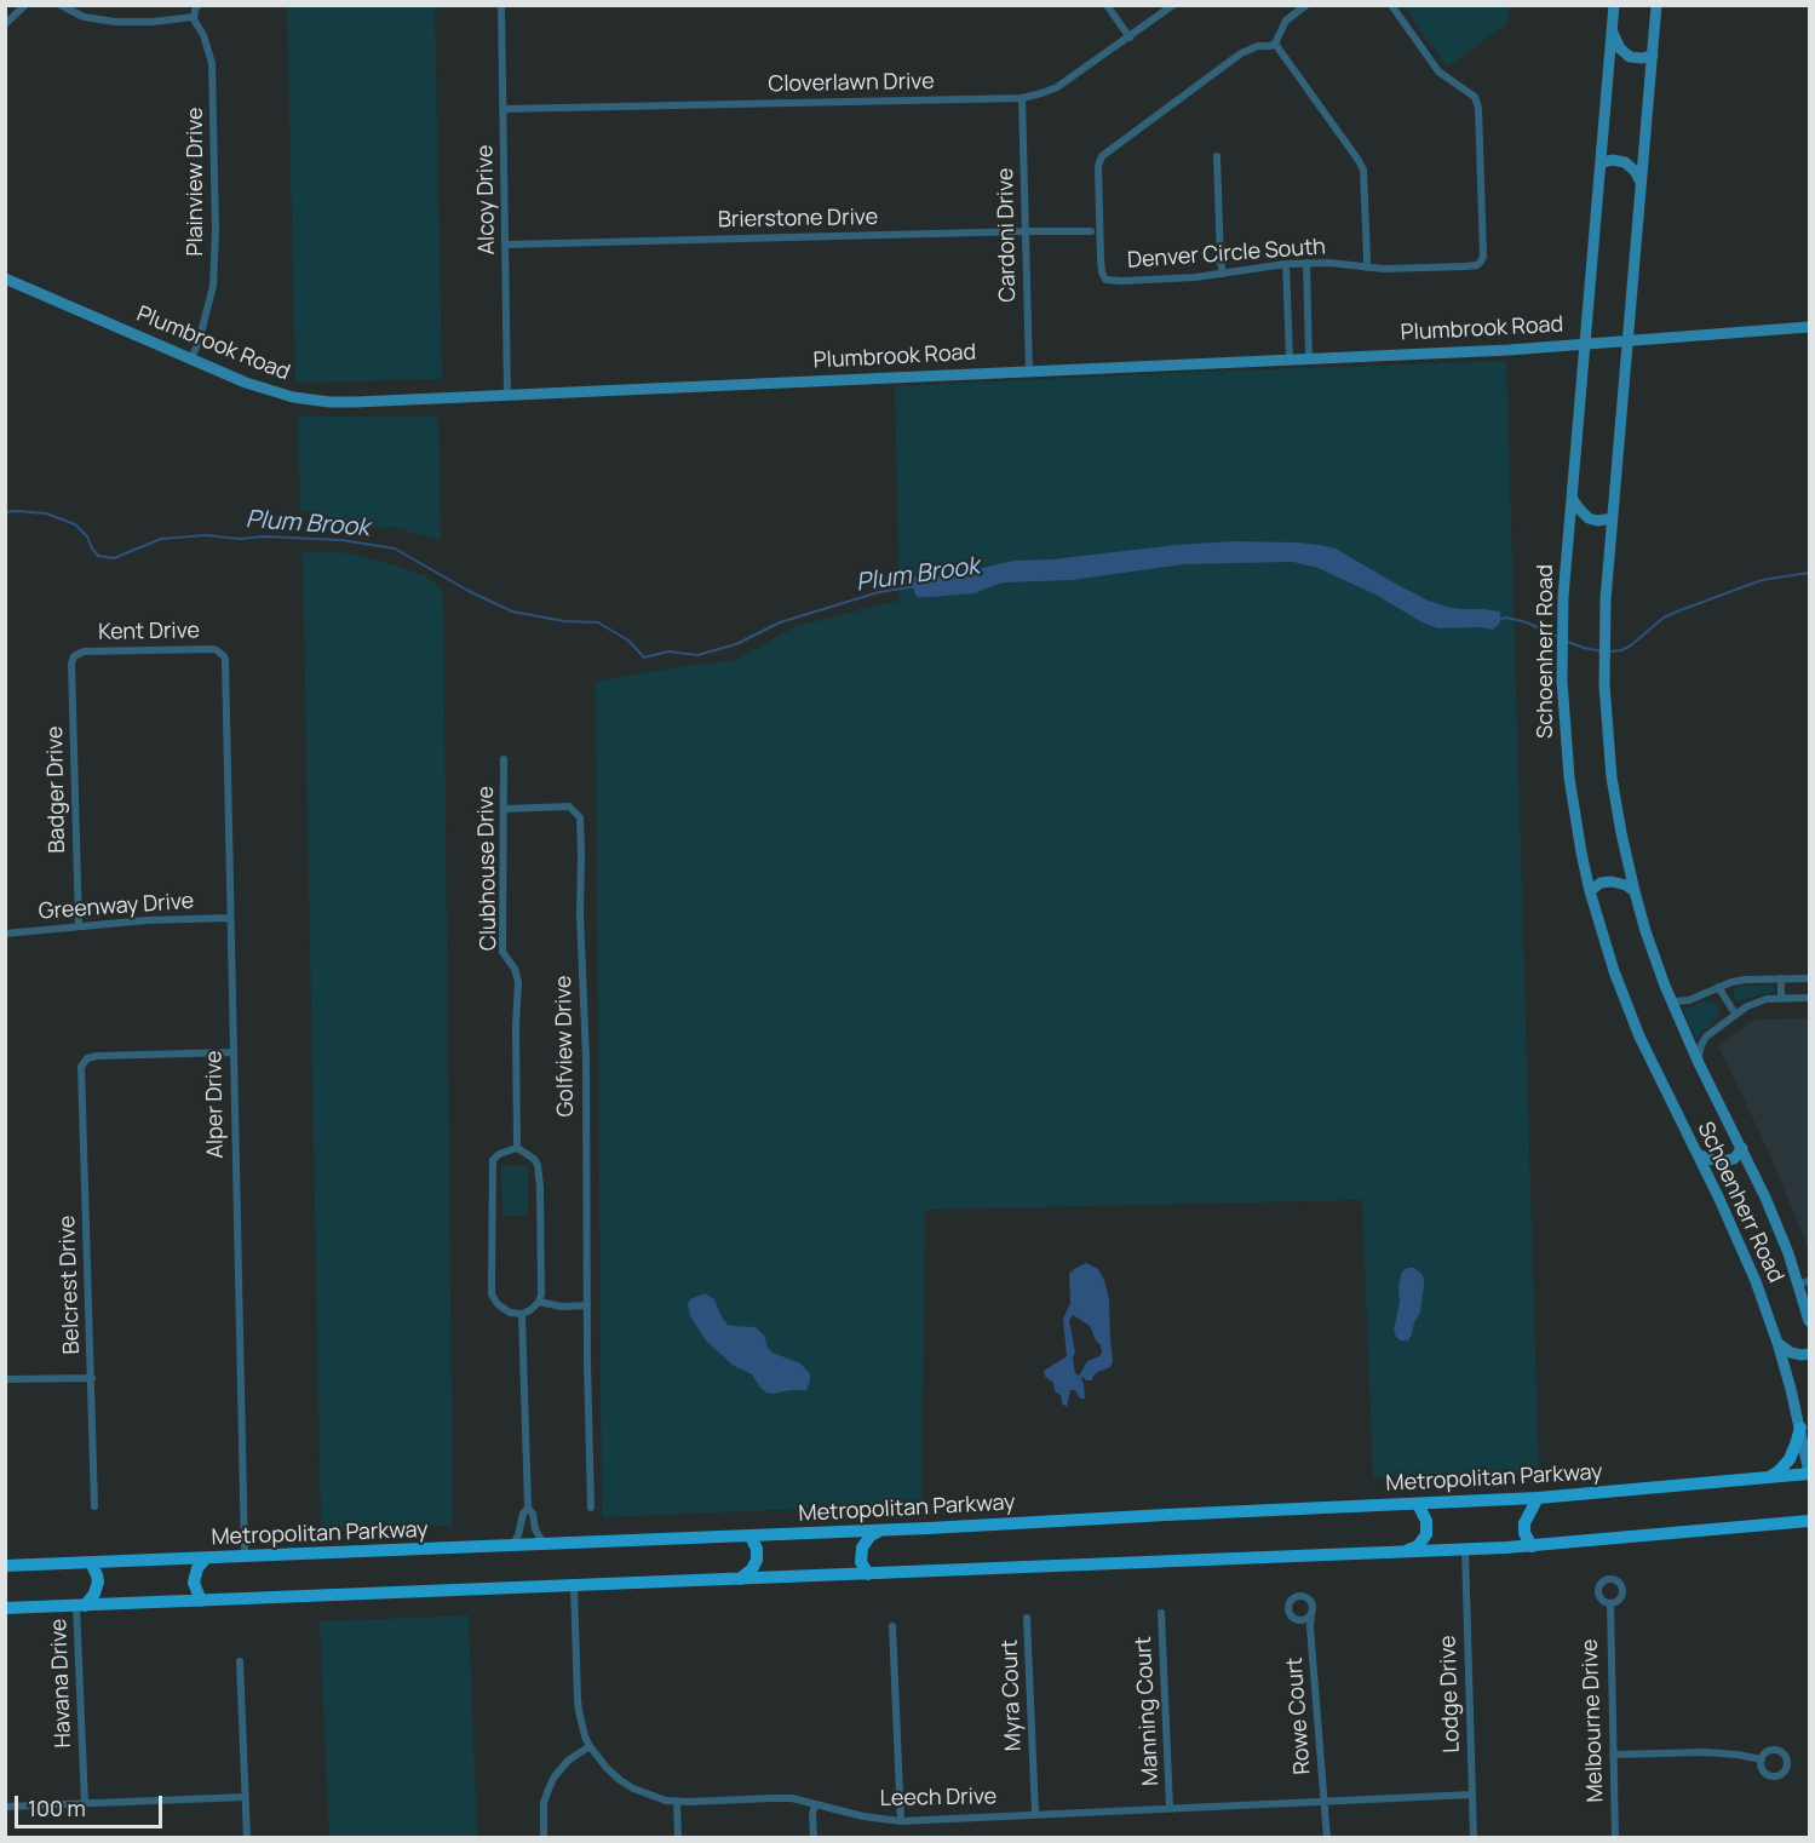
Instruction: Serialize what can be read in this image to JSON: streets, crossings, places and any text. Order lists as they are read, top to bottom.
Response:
{
  "streets": {
    "main road": ["Plumbrook Road", "Schoenherr Road", "Metropolitan Parkway"],
    "street": [
      "Cloverlawn Drive",
      "Plainview Drive",
      "Alcoy Drive",
      "Brierstone Drive",
      "Cardoni Drive",
      "Denver Circle South",
      "Kent Drive",
      "Badger Drive",
      "Clubhouse Drive",
      "Greenway Drive",
      "Golfview Drive",
      "Alper Drive",
      "Belcrest Drive",
      "Havana Drive",
      "Lodge Drive",
      "Myra Court",
      "Manning Court",
      "Rowe Court",
      "Melbourne Drive",
      "Leech Drive"
    ]
  },
  "crossings": [
    ["Cloverlawn Drive", "Alcoy Drive"],
    ["Cloverlawn Drive", "Cardoni Drive"],
    ["Plainview Drive", "Plumbrook Road"],
    ["Alcoy Drive", "Brierstone Drive"],
    ["Alcoy Drive", "Plumbrook Road"],
    ["Brierstone Drive", "Cardoni Drive"],
    ["Cardoni Drive", "Plumbrook Road"],
    ["Plumbrook Road", "Schoenherr Road"],
    ["Kent Drive", "Badger Drive"],
    ["Kent Drive", "Alper Drive"],
    ["Schoenherr Road", "Metropolitan Parkway"],
    ["Badger Drive", "Greenway Drive"],
    ["Clubhouse Drive", "Golfview Drive"],
    ["Greenway Drive", "Alper Drive"],
    ["Alper Drive", "Belcrest Drive"],
    ["Alper Drive", "Metropolitan Parkway"],
    ["Lodge Drive", "Leech Drive"],
    ["Myra Court", "Leech Drive"],
    ["Manning Court", "Leech Drive"],
    ["Rowe Court", "Leech Drive"]
  ],
  "water": ["Plum Brook"],
  "scale_bar": "100 m"
}
